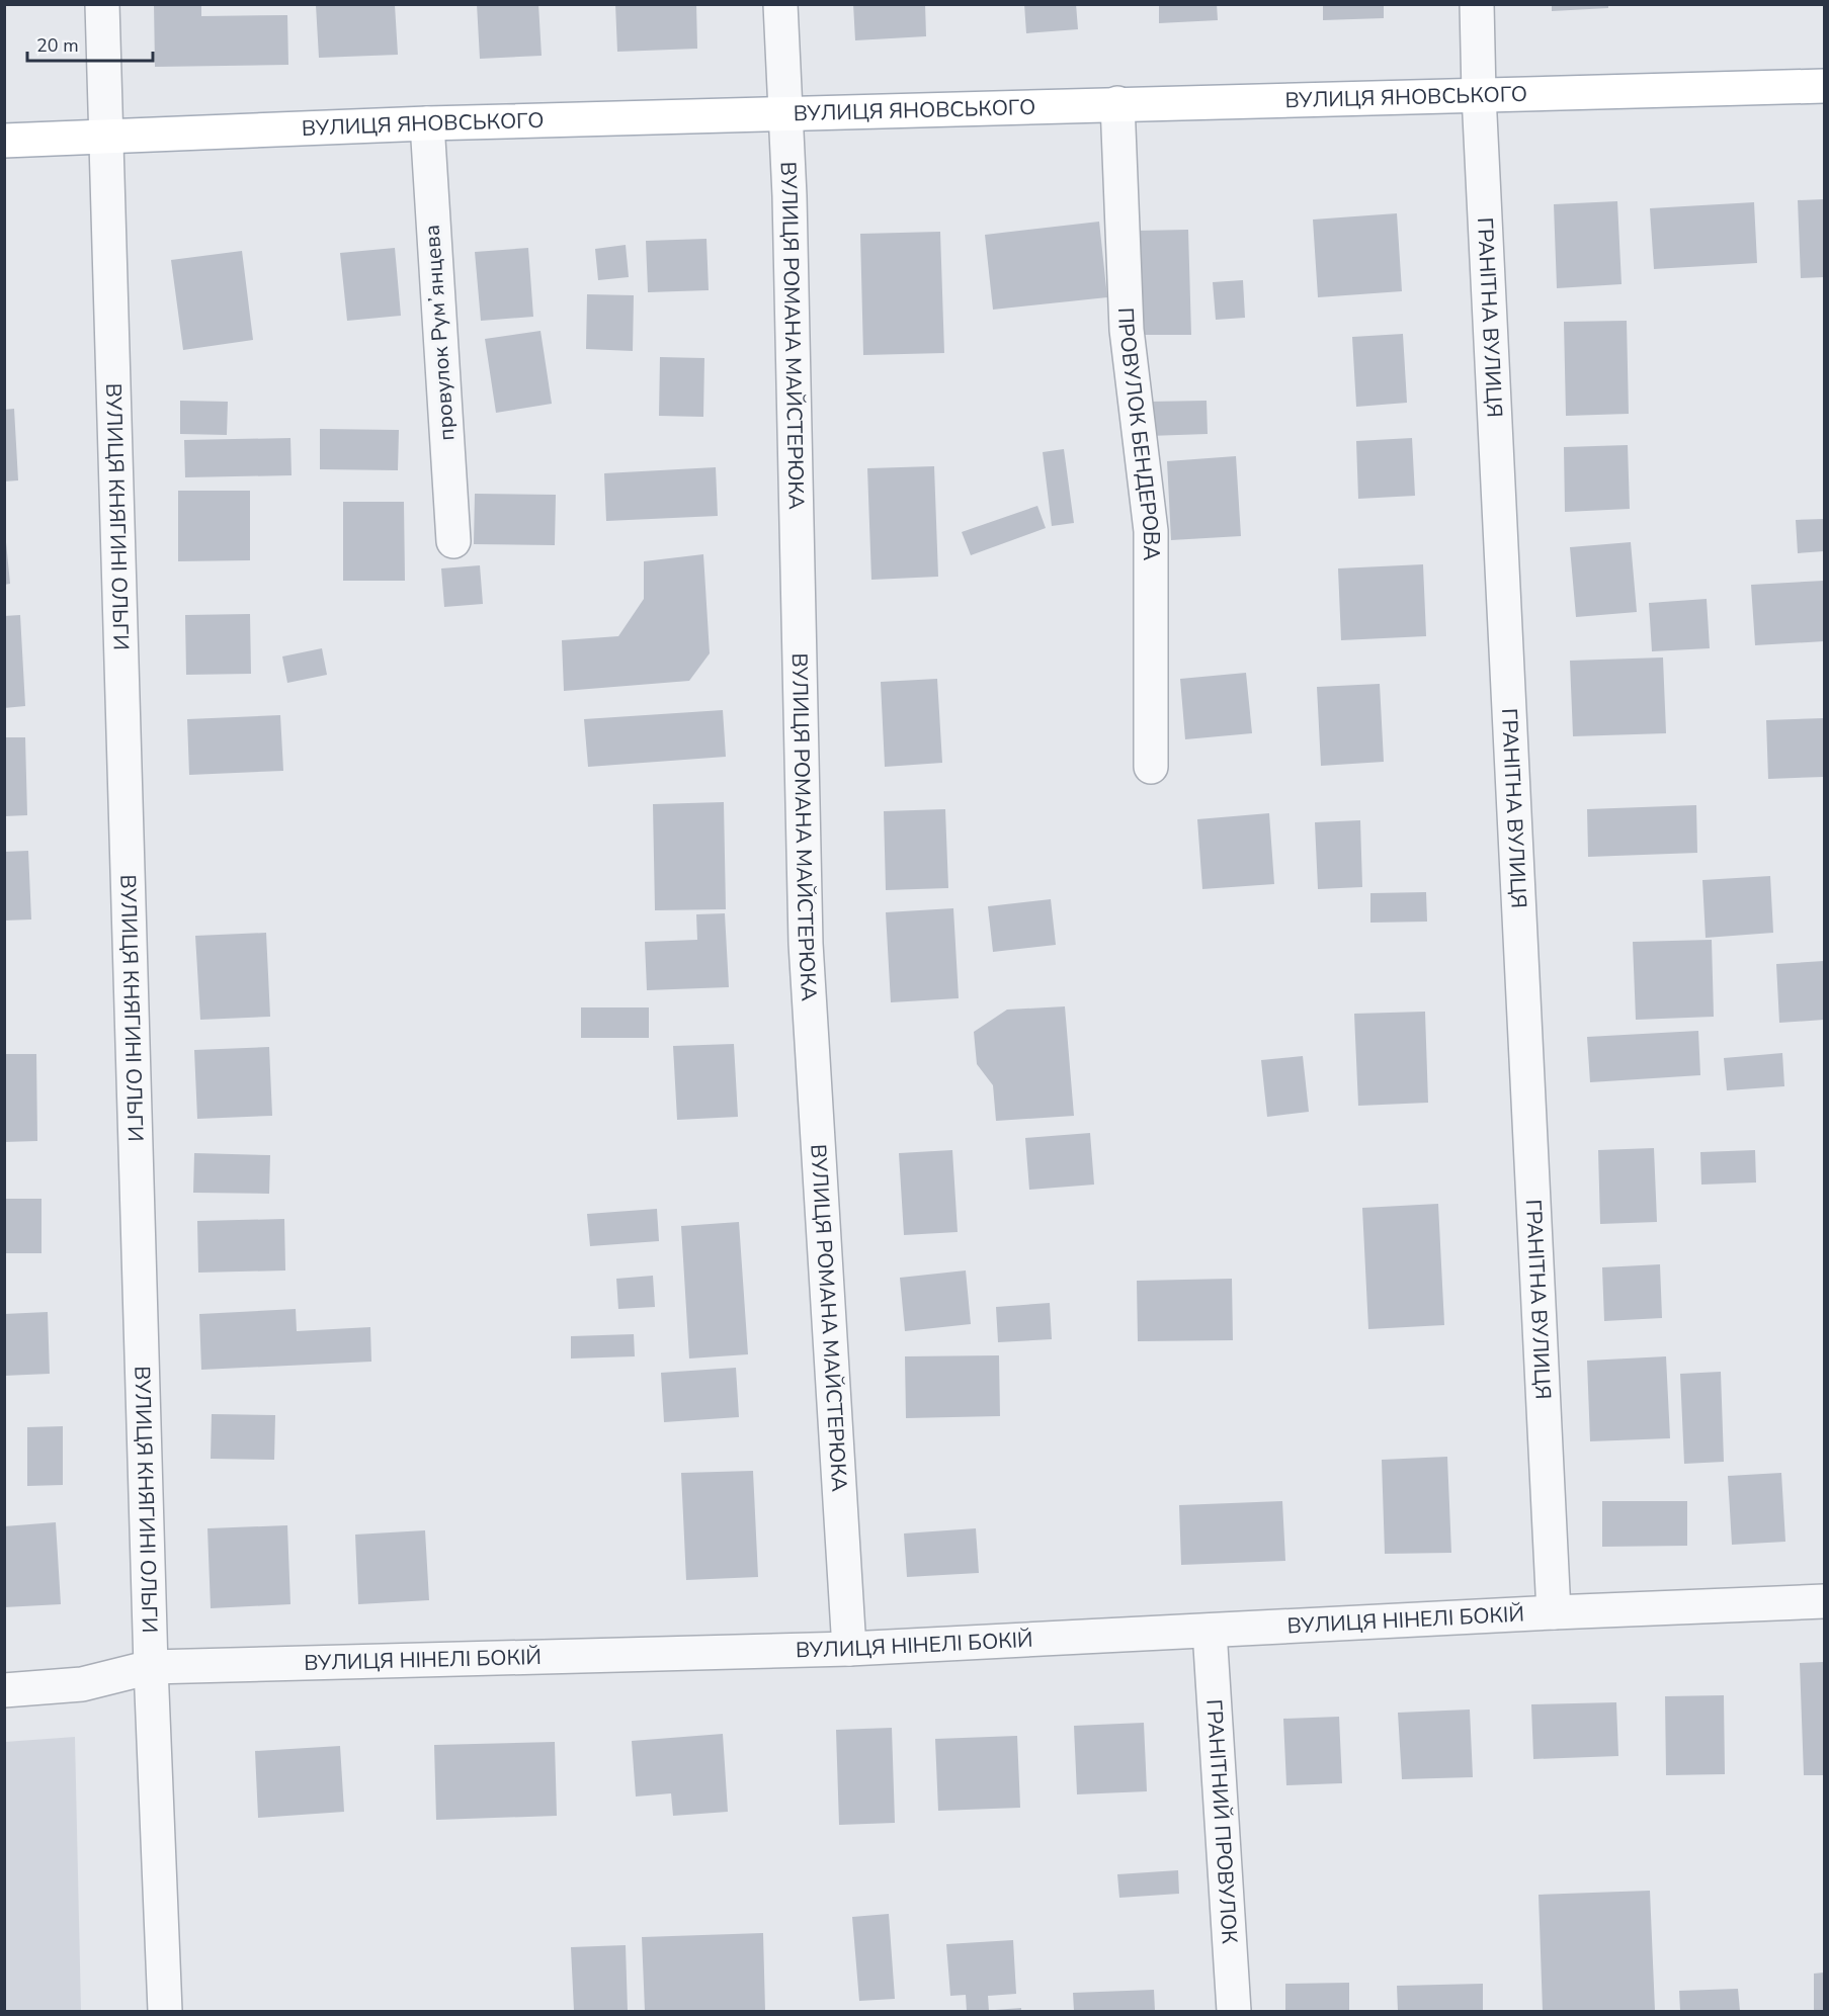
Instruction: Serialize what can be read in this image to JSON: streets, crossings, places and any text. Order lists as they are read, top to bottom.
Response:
{
  "streets": {
    "main road": ["ВУЛИЦЯ ЯНОВСЬКОГО"],
    "street": [
      "ГРАНІТНА ВУЛИЦЯ",
      "провулок Румʼянцева",
      "ВУЛИЦЯ РОМАНА МАЙСТЕРЮКА",
      "ПРОВУЛОК БЕНДЕРОВА",
      "ВУЛИЦЯ КНЯГИНІ ОЛЬГИ",
      "ВУЛИЦЯ НІНЕЛІ БОКІЙ",
      "ГРАНІТНИЙ ПРОВУЛОК"
    ]
  },
  "crossings": [
    ["ВУЛИЦЯ ЯНОВСЬКОГО", "ГРАНІТНА ВУЛИЦЯ"],
    ["ВУЛИЦЯ ЯНОВСЬКОГО", "провулок Румʼянцева"],
    ["ВУЛИЦЯ ЯНОВСЬКОГО", "ВУЛИЦЯ РОМАНА МАЙСТЕРЮКА"],
    ["ВУЛИЦЯ ЯНОВСЬКОГО", "ПРОВУЛОК БЕНДЕРОВА"],
    ["ВУЛИЦЯ ЯНОВСЬКОГО", "ВУЛИЦЯ КНЯГИНІ ОЛЬГИ"],
    ["ГРАНІТНА ВУЛИЦЯ", "ВУЛИЦЯ НІНЕЛІ БОКІЙ"],
    ["ВУЛИЦЯ РОМАНА МАЙСТЕРЮКА", "ВУЛИЦЯ НІНЕЛІ БОКІЙ"],
    ["ВУЛИЦЯ КНЯГИНІ ОЛЬГИ", "ВУЛИЦЯ НІНЕЛІ БОКІЙ"],
    ["ВУЛИЦЯ НІНЕЛІ БОКІЙ", "ГРАНІТНИЙ ПРОВУЛОК"]
  ],
  "scale_bar": "20 m"
}
